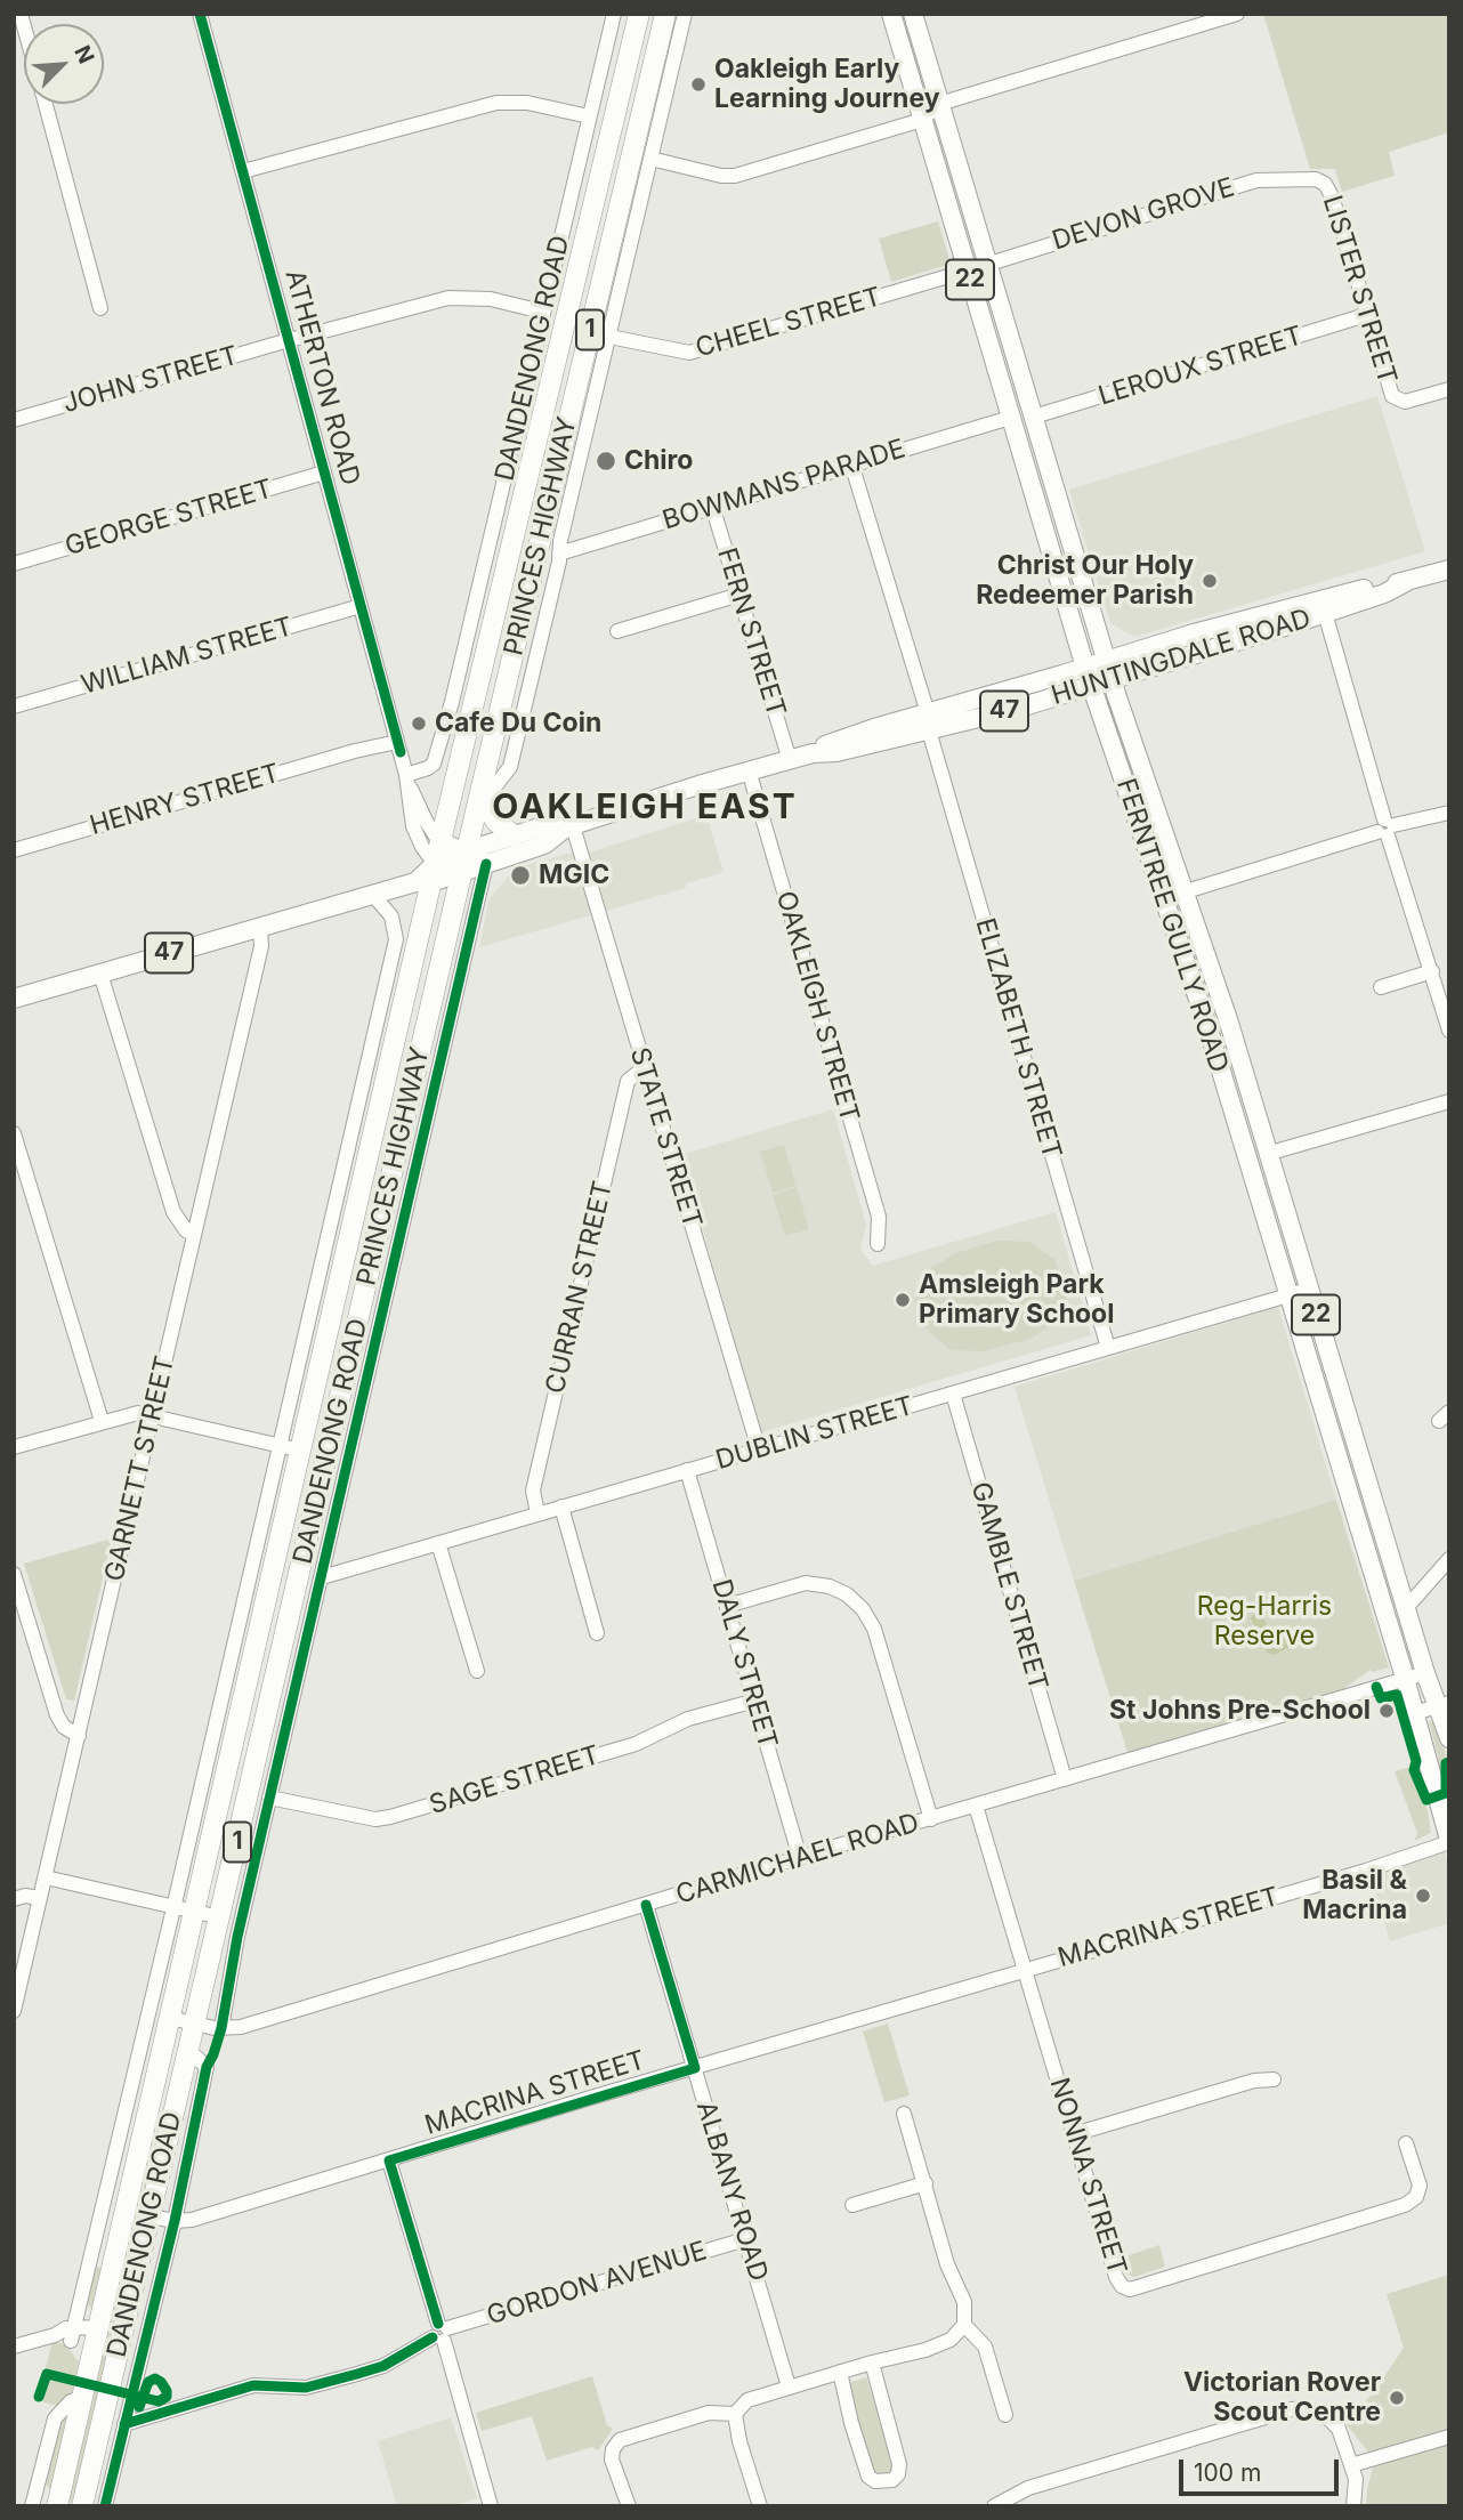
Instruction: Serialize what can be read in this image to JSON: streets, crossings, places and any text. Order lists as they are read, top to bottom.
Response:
{
  "streets": {
    "highway": ["1", "PRINCES HIGHWAY"],
    "main road": [
      "22",
      "HUNTINGDALE ROAD",
      "47",
      "FERNTREE GULLY ROAD"
    ],
    "street": [
      "DEVON GROVE",
      "LISTER STREET",
      "CHEEL STREET",
      "DANDENONG ROAD",
      "LEROUX STREET",
      "ATHERTON ROAD",
      "JOHN STREET",
      "BOWMANS PARADE",
      "GEORGE STREET",
      "FERN STREET",
      "WILLIAM STREET",
      "HENRY STREET",
      "OAKLEIGH STREET",
      "ELIZABETH STREET",
      "STATE STREET",
      "CURRAN STREET",
      "DUBLIN STREET",
      "GARNETT STREET",
      "GAMBLE STREET",
      "DALY STREET",
      "SAGE STREET",
      "CARMICHAEL ROAD",
      "MACRINA STREET",
      "NONNA STREET",
      "ALBANY ROAD",
      "GORDON AVENUE"
    ]
  },
  "crossings": [
    ["DEVON GROVE", "LISTER STREET"],
    ["DEVON GROVE", "CHEEL STREET"],
    ["DEVON GROVE", "FERNTREE GULLY ROAD"],
    ["LISTER STREET", "LEROUX STREET"],
    ["CHEEL STREET", "FERNTREE GULLY ROAD"],
    ["DANDENONG ROAD", "ATHERTON ROAD"],
    ["DANDENONG ROAD", "JOHN STREET"],
    ["DANDENONG ROAD", "PRINCES HIGHWAY"],
    ["DANDENONG ROAD", "HUNTINGDALE ROAD"],
    ["DANDENONG ROAD", "DUBLIN STREET"],
    ["DANDENONG ROAD", "SAGE STREET"],
    ["DANDENONG ROAD", "CARMICHAEL ROAD"],
    ["DANDENONG ROAD", "MACRINA STREET"],
    ["DANDENONG ROAD", "GORDON AVENUE"],
    ["LEROUX STREET", "FERNTREE GULLY ROAD"],
    ["ATHERTON ROAD", "JOHN STREET"],
    ["ATHERTON ROAD", "GEORGE STREET"],
    ["ATHERTON ROAD", "PRINCES HIGHWAY"],
    ["ATHERTON ROAD", "WILLIAM STREET"],
    ["ATHERTON ROAD", "HUNTINGDALE ROAD"],
    ["ATHERTON ROAD", "HENRY STREET"],
    ["BOWMANS PARADE", "FERN STREET"],
    ["BOWMANS PARADE", "FERNTREE GULLY ROAD"],
    ["BOWMANS PARADE", "ELIZABETH STREET"],
    ["PRINCES HIGHWAY", "HUNTINGDALE ROAD"],
    ["PRINCES HIGHWAY", "CARMICHAEL ROAD"],
    ["PRINCES HIGHWAY", "MACRINA STREET"],
    ["FERN STREET", "HUNTINGDALE ROAD"],
    ["HUNTINGDALE ROAD", "FERNTREE GULLY ROAD"],
    ["HUNTINGDALE ROAD", "OAKLEIGH STREET"],
    ["HUNTINGDALE ROAD", "ELIZABETH STREET"],
    ["HUNTINGDALE ROAD", "STATE STREET"],
    ["HUNTINGDALE ROAD", "GARNETT STREET"],
    ["FERNTREE GULLY ROAD", "DUBLIN STREET"],
    ["FERNTREE GULLY ROAD", "CARMICHAEL ROAD"],
    ["FERNTREE GULLY ROAD", "MACRINA STREET"],
    ["ELIZABETH STREET", "DUBLIN STREET"],
    ["STATE STREET", "CURRAN STREET"],
    ["STATE STREET", "DUBLIN STREET"],
    ["CURRAN STREET", "DUBLIN STREET"],
    ["DUBLIN STREET", "GAMBLE STREET"],
    ["DUBLIN STREET", "DALY STREET"],
    ["GAMBLE STREET", "CARMICHAEL ROAD"],
    ["DALY STREET", "SAGE STREET"],
    ["DALY STREET", "CARMICHAEL ROAD"],
    ["CARMICHAEL ROAD", "NONNA STREET"],
    ["CARMICHAEL ROAD", "ALBANY ROAD"],
    ["MACRINA STREET", "NONNA STREET"],
    ["MACRINA STREET", "ALBANY ROAD"],
    ["ALBANY ROAD", "GORDON AVENUE"]
  ],
  "districts": ["OAKLEIGH EAST"],
  "parks": ["Reg-Harris Reserve"],
  "places": [
    "Oakleigh Early Learning Journey",
    "Chiro",
    "Christ Our Holy Redeemer Parish",
    "Cafe Du Coin",
    "MGIC",
    "Amsleigh Park Primary School",
    "St Johns Pre-School",
    "Basil & Macrina",
    "Victorian Rover Scout Centre"
  ],
  "scale_bar": "100 m",
  "north": "top right"
}
